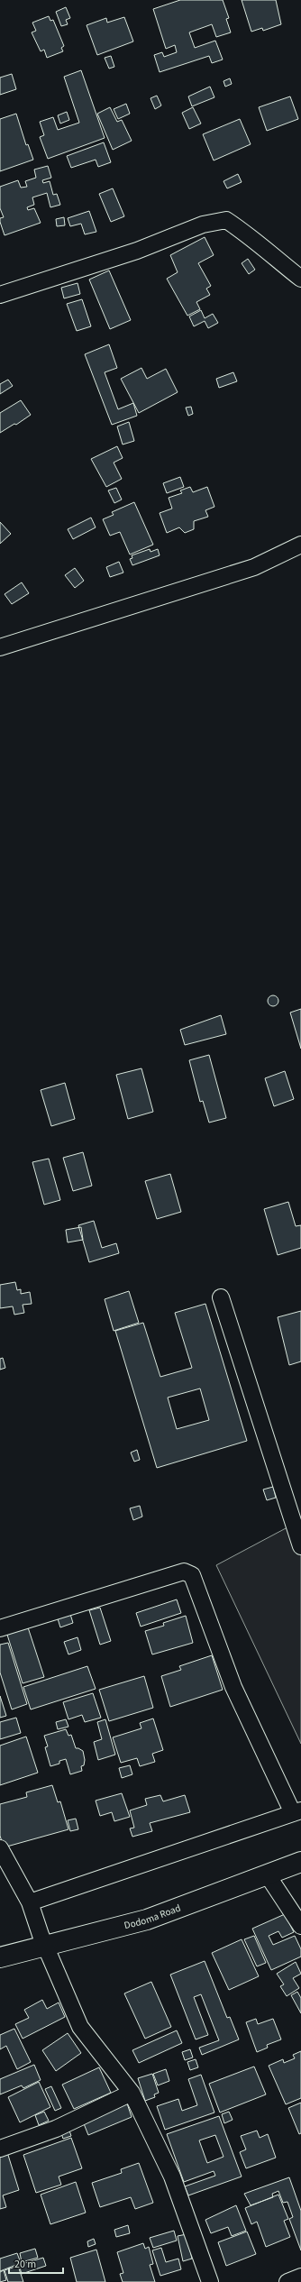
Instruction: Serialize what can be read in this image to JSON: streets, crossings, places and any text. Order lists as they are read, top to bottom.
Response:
{
  "streets": {
    "highway": ["Dodoma Road"]
  },
  "scale_bar": "20 m"
}
